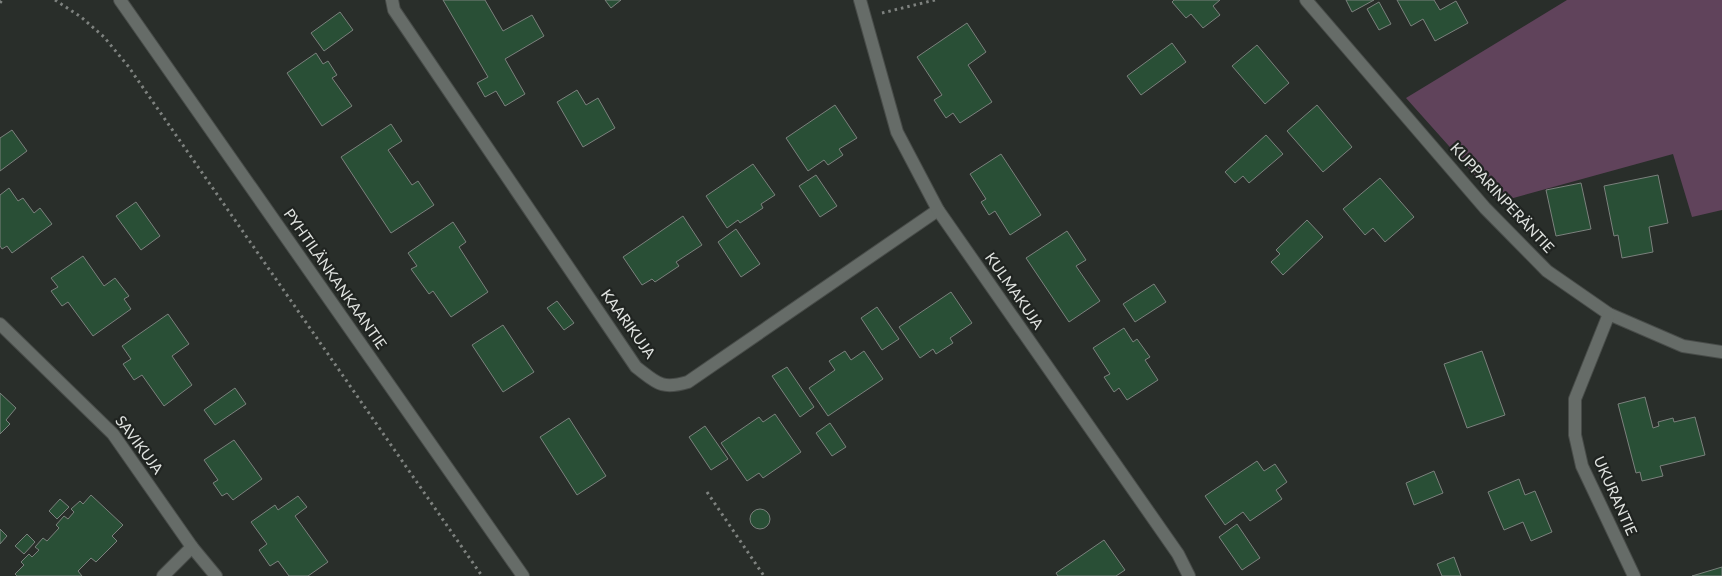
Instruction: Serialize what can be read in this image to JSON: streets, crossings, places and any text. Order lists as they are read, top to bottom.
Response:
{
  "streets": {
    "street": [
      "KUPPARINPERÄNTIE",
      "PYHTILÄNKANKAANTIE",
      "KULMAKUJA",
      "KAARIKUJA",
      "SAVIKUJA",
      "UKURANTIE"
    ]
  },
  "crossings": [
    ["KUPPARINPERÄNTIE", "UKURANTIE"],
    ["KULMAKUJA", "KAARIKUJA"]
  ]
}
